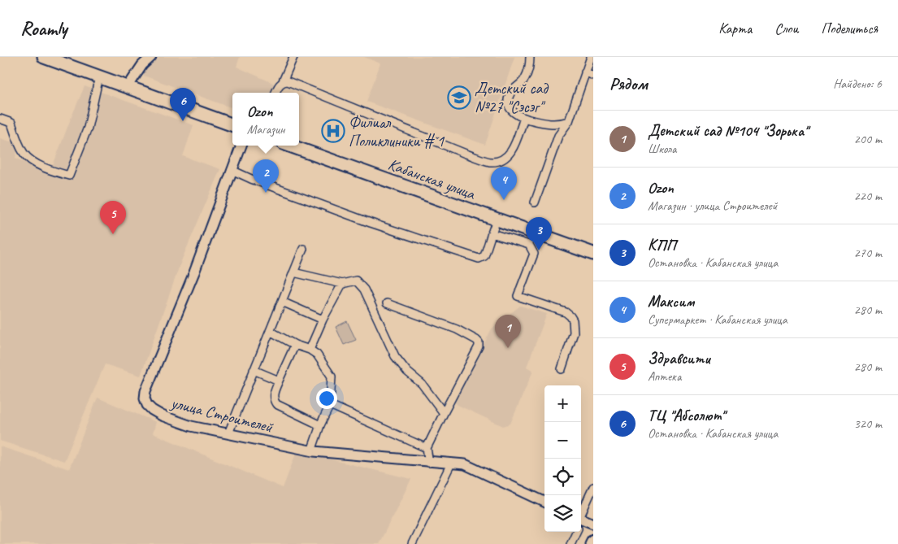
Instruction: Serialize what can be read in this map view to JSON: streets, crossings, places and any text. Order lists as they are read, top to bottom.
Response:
{
  "streets": {
    "main road": ["Кабанская улица"],
    "street": ["улица Строителей"]
  },
  "places": {
    "school or university": ["Детский сад №27 \"Сэсэг\""],
    "hospital": ["Филиал Поликлиники # 1"]
  },
  "page": {
    "header": "Roamly",
    "nav": ["Карта", "Слои", "Поделиться"],
    "heading": ["Рядом", "Найдено: 6"],
    "pins": [
      "6",
      "2",
      "4",
      "5",
      "3",
      "1"
    ],
    "popup": ["Ozon", "Магазин"],
    "list": [
      {
        "mark": "1",
        "name": "Детский сад №104 \"Зорька\"",
        "note": "Школа",
        "value": "200 m"
      },
      {
        "mark": "2",
        "name": "Ozon",
        "note": "Магазин · улица Строителей",
        "value": "220 m"
      },
      {
        "mark": "3",
        "name": "КПП",
        "note": "Остановка · Кабанская улица",
        "value": "270 m"
      },
      {
        "mark": "4",
        "name": "Максим",
        "note": "Супермаркет · Кабанская улица",
        "value": "280 m"
      },
      {
        "mark": "5",
        "name": "Здравсити",
        "note": "Аптека",
        "value": "280 m"
      },
      {
        "mark": "6",
        "name": "ТЦ \"Абсолют\"",
        "note": "Остановка · Кабанская улица",
        "value": "320 m"
      }
    ],
    "map_buttons": ["+", "−"]
  }
}
